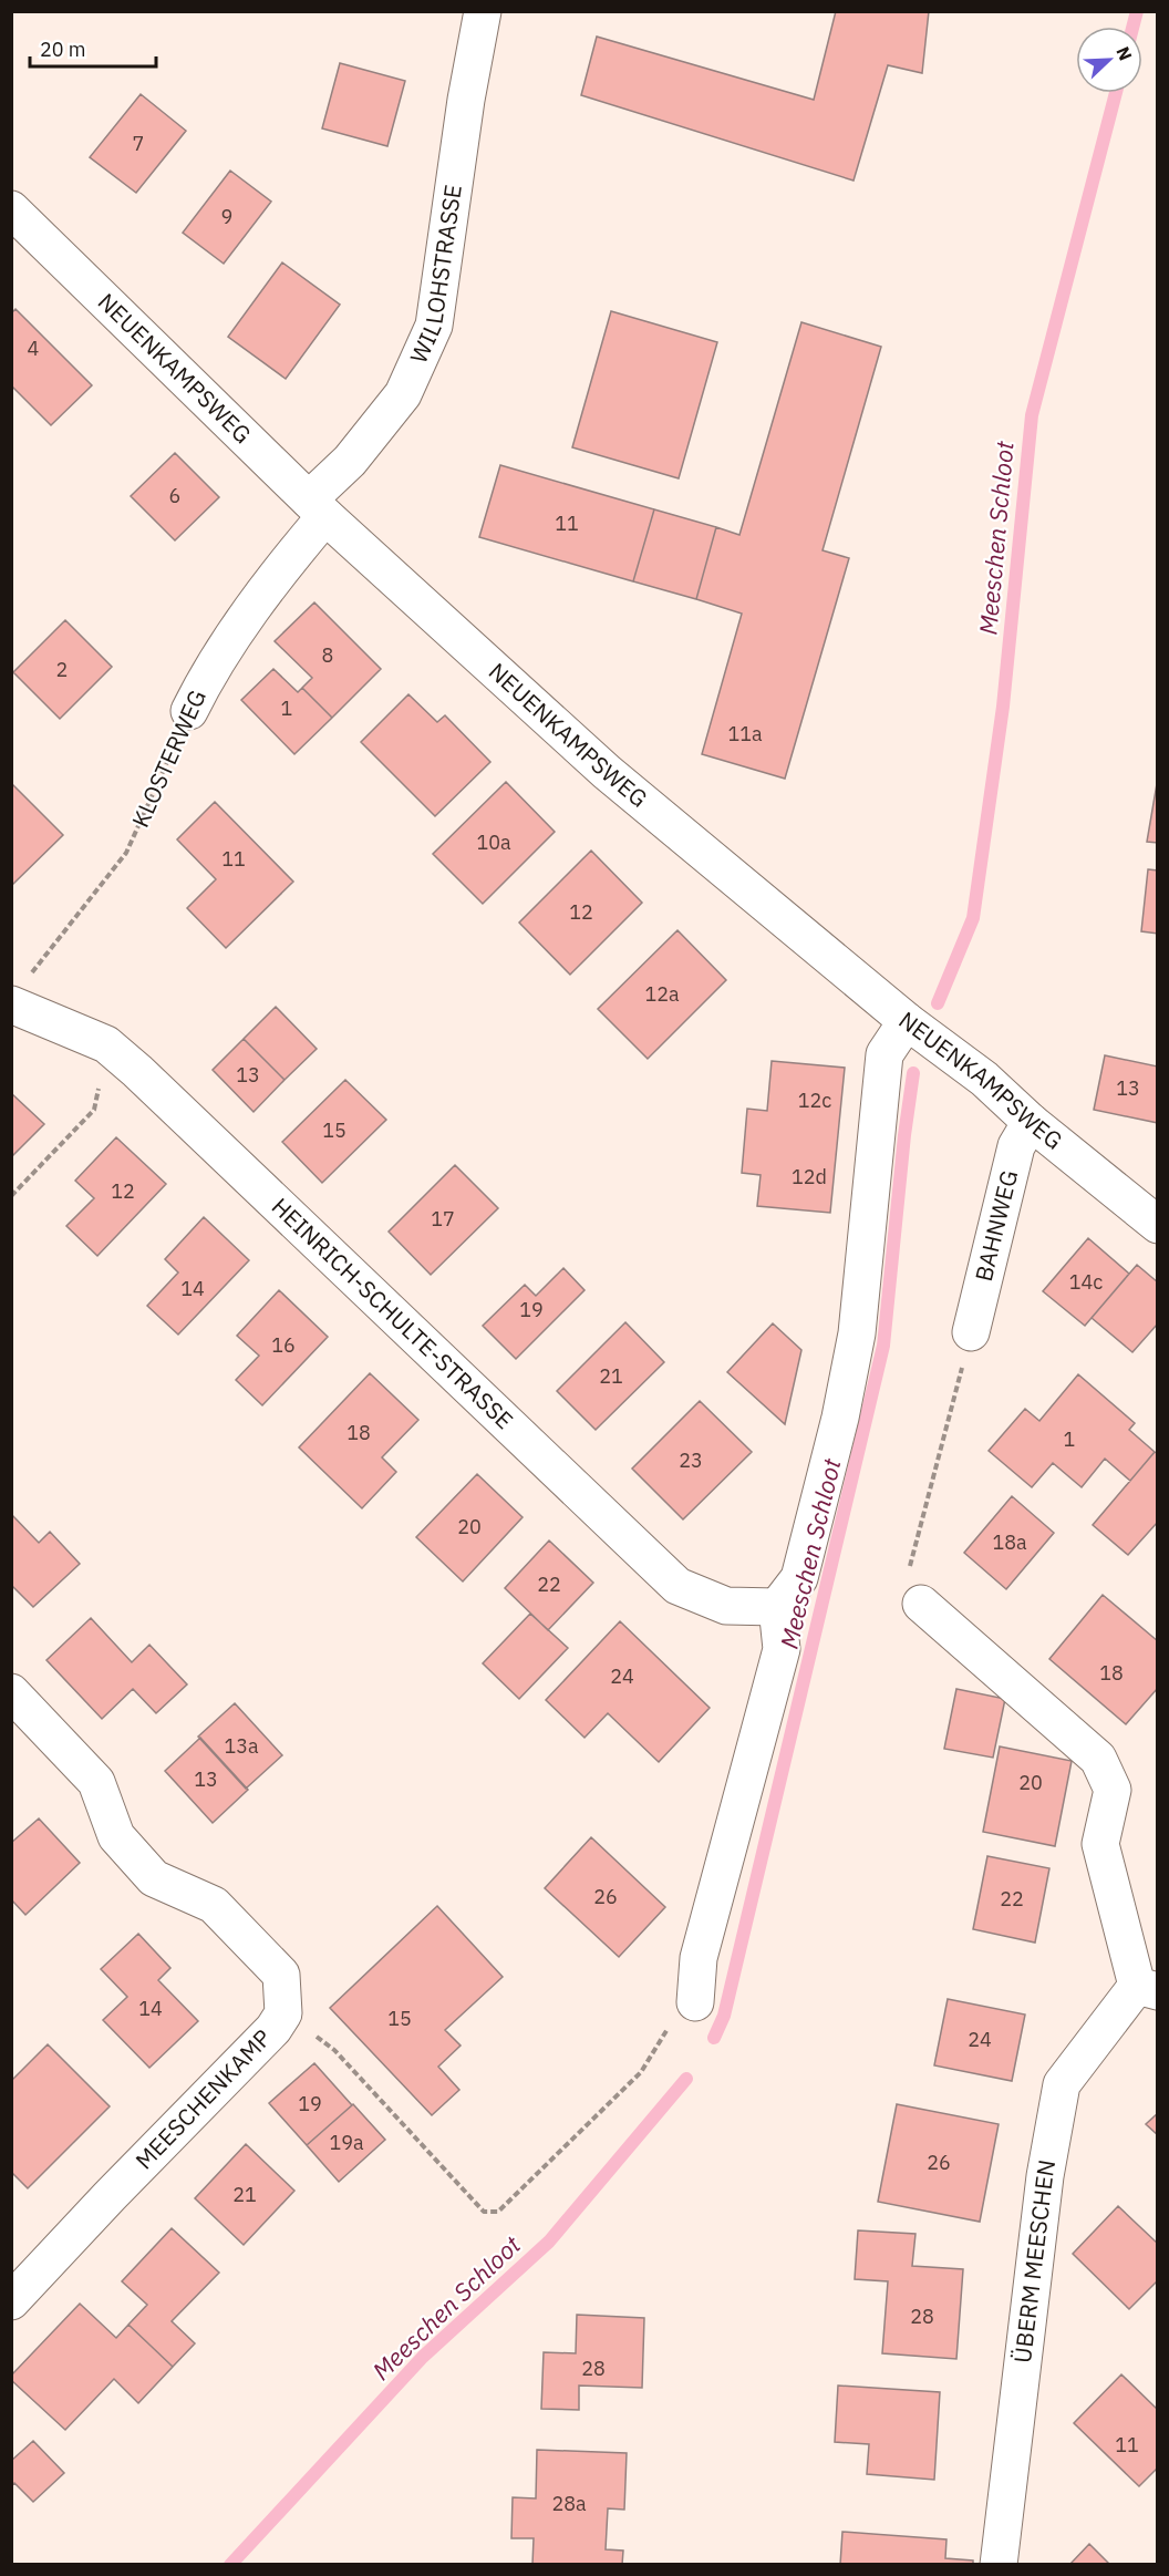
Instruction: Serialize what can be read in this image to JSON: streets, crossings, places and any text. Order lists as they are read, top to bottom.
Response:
{
  "streets": {
    "street": [
      "WILLOHSTRASSE",
      "NEUENKAMPSWEG",
      "KLOSTERWEG",
      "BAHNWEG",
      "HEINRICH-SCHULTE-STRASSE",
      "MEESCHENKAMP",
      "ÜBERM MEESCHEN"
    ]
  },
  "crossings": [
    ["WILLOHSTRASSE", "NEUENKAMPSWEG"],
    ["WILLOHSTRASSE", "KLOSTERWEG"],
    ["NEUENKAMPSWEG", "KLOSTERWEG"],
    ["NEUENKAMPSWEG", "BAHNWEG"],
    ["KLOSTERWEG", "HEINRICH-SCHULTE-STRASSE"]
  ],
  "water": ["Meeschen Schloot"],
  "house_numbers": [
    "7",
    "9",
    "4",
    "6",
    "11",
    "8",
    "2",
    "1",
    "11a",
    "10a",
    "11",
    "12",
    "12a",
    "13",
    "13",
    "12c",
    "15",
    "12d",
    "12",
    "17",
    "14c",
    "14",
    "19",
    "16",
    "21",
    "18",
    "1",
    "23",
    "20",
    "18a",
    "22",
    "18",
    "24",
    "13a",
    "13",
    "20",
    "26",
    "22",
    "14",
    "15",
    "24",
    "19",
    "19a",
    "26",
    "21",
    "28",
    "28",
    "11",
    "28a"
  ],
  "scale_bar": "20 m",
  "north": "top right"
}
